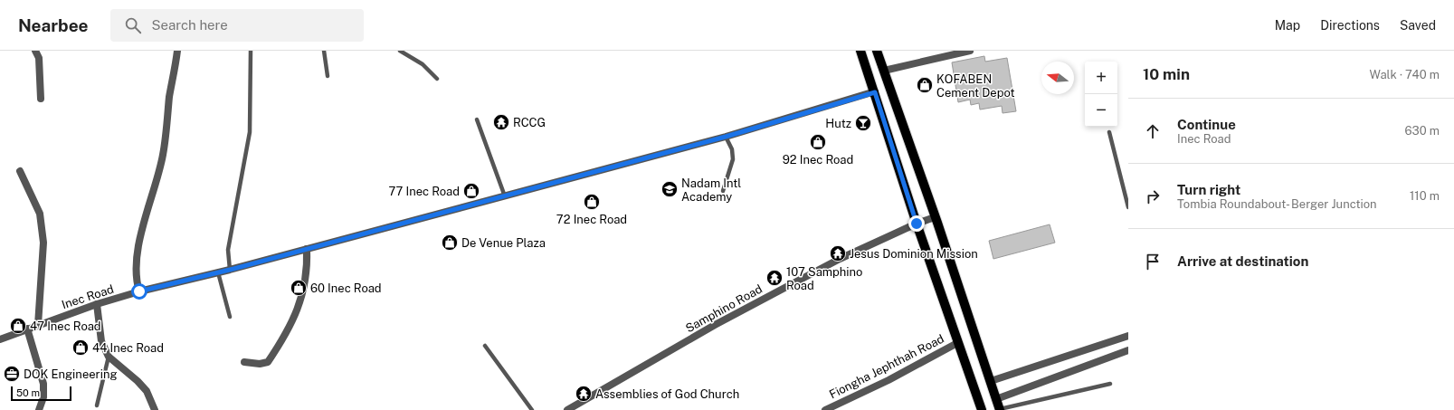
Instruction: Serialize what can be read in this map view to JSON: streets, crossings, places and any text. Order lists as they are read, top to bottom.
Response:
{
  "streets": {
    "street": ["Inec Road", "Samphino Road", "Fiongha Jephthah Road"]
  },
  "places": {
    "shop": [
      "KOFABEN Cement Depot",
      "92 Inec Road",
      "77 Inec Road",
      "72 Inec Road",
      "De Venue Plaza",
      "60 Inec Road",
      "47 Inec Road",
      "44 Inec Road"
    ],
    "temple": [
      "RCCG",
      "Jesus Dominion Mission",
      "107 Samphino Road",
      "Assemblies of God Church"
    ],
    "bar": ["Hutz"],
    "school or university": ["Nadam Intl Academy"],
    "office": ["DOK Engineering"]
  },
  "scale_bar": "50 m",
  "north": "left",
  "page": {
    "header": "Nearbee",
    "search": "Search here",
    "nav": ["Map", "Directions", "Saved"],
    "heading": ["10 min", "Walk · 740 m"],
    "map_buttons": ["+", "−"],
    "list": [
      ["Continue", "Inec Road", "630 m"],
      ["Turn right", "Tombia Roundabout- Berger Junction", "110 m"],
      "Arrive at destination"
    ],
    "scale": "50 m"
  }
}
